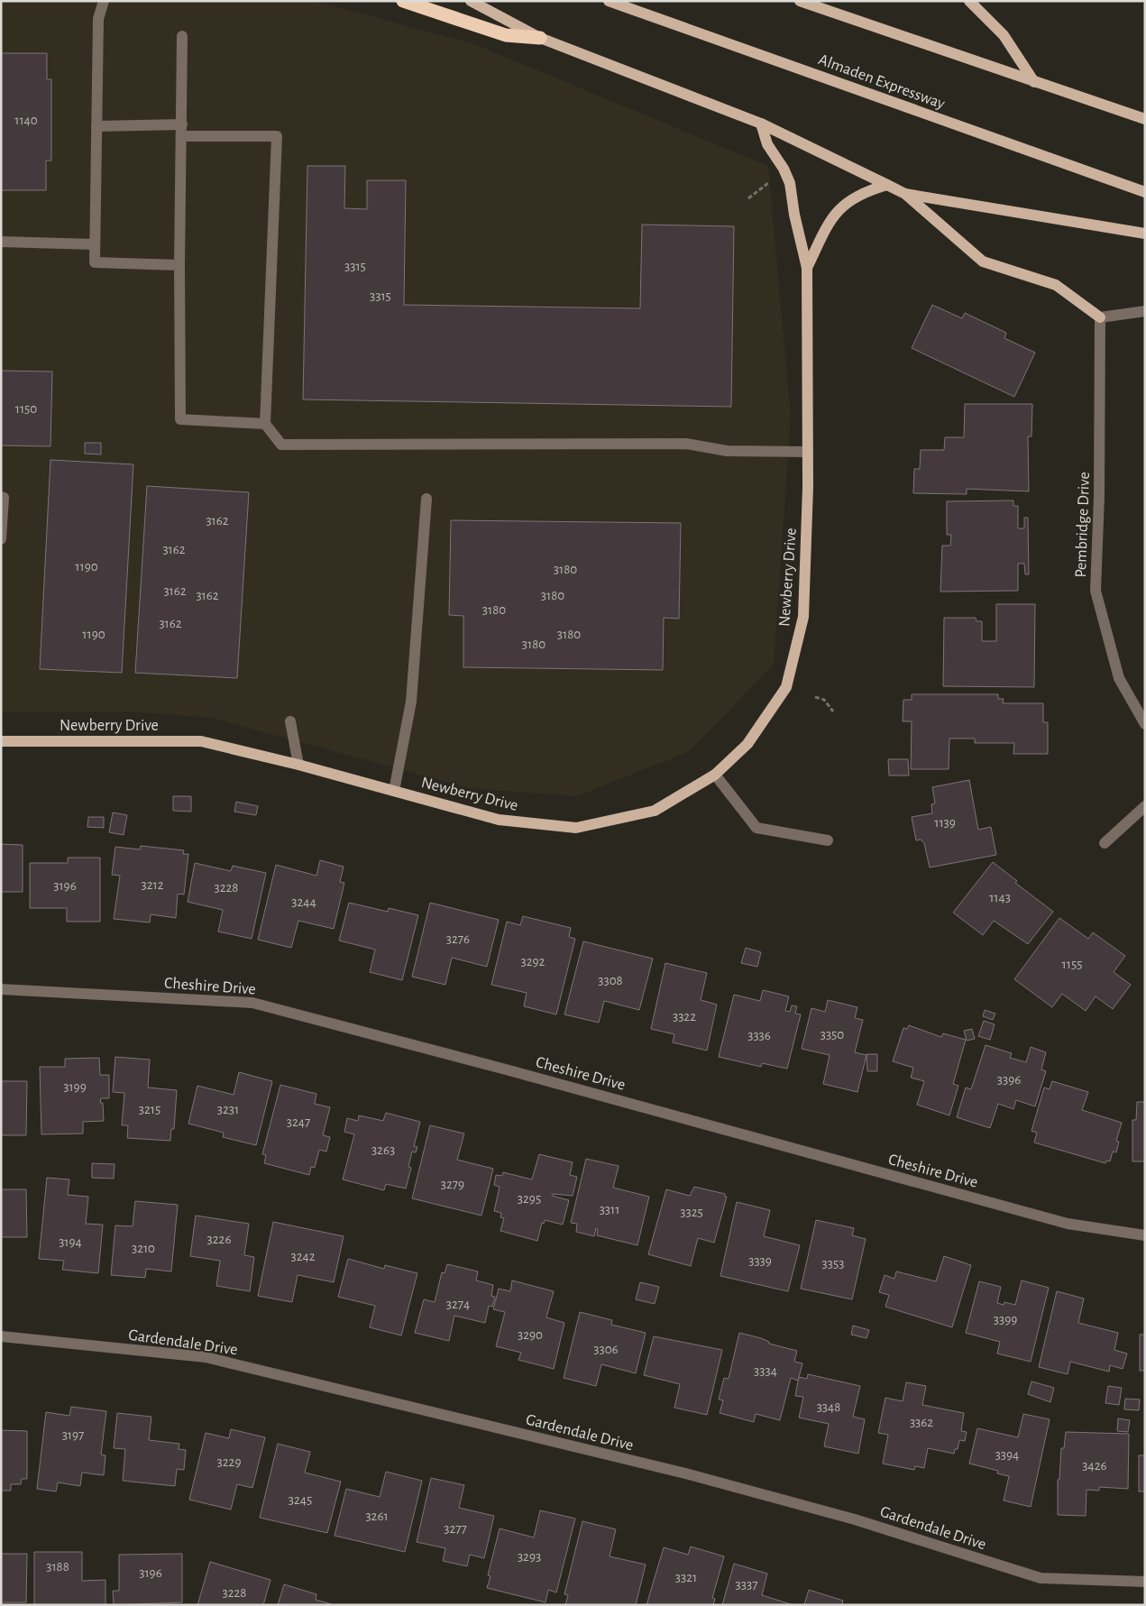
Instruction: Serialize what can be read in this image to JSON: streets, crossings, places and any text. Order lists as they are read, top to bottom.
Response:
{
  "streets": {
    "main road": ["Almaden Expressway", "Newberry Drive"],
    "street": ["Pembridge Drive", "Cheshire Drive", "Gardendale Drive"]
  },
  "house_numbers": [
    "1140",
    "3315",
    "3315",
    "1150",
    "3162",
    "3162",
    "1190",
    "3180",
    "3162",
    "3162",
    "3180",
    "3180",
    "3162",
    "1190",
    "3180",
    "3180",
    "1139",
    "3212",
    "3196",
    "3228",
    "1143",
    "3244",
    "3276",
    "3292",
    "1155",
    "3308",
    "3322",
    "3350",
    "3336",
    "3396",
    "3199",
    "3215",
    "3231",
    "3247",
    "3263",
    "3279",
    "3295",
    "3311",
    "3325",
    "3226",
    "3194",
    "3210",
    "3242",
    "3339",
    "3353",
    "3274",
    "3399",
    "3290",
    "3306",
    "3334",
    "3348",
    "3362",
    "3197",
    "3394",
    "3229",
    "3426",
    "3245",
    "3261",
    "3277",
    "3293",
    "3188",
    "3196",
    "3321",
    "3337",
    "3228"
  ]
}
